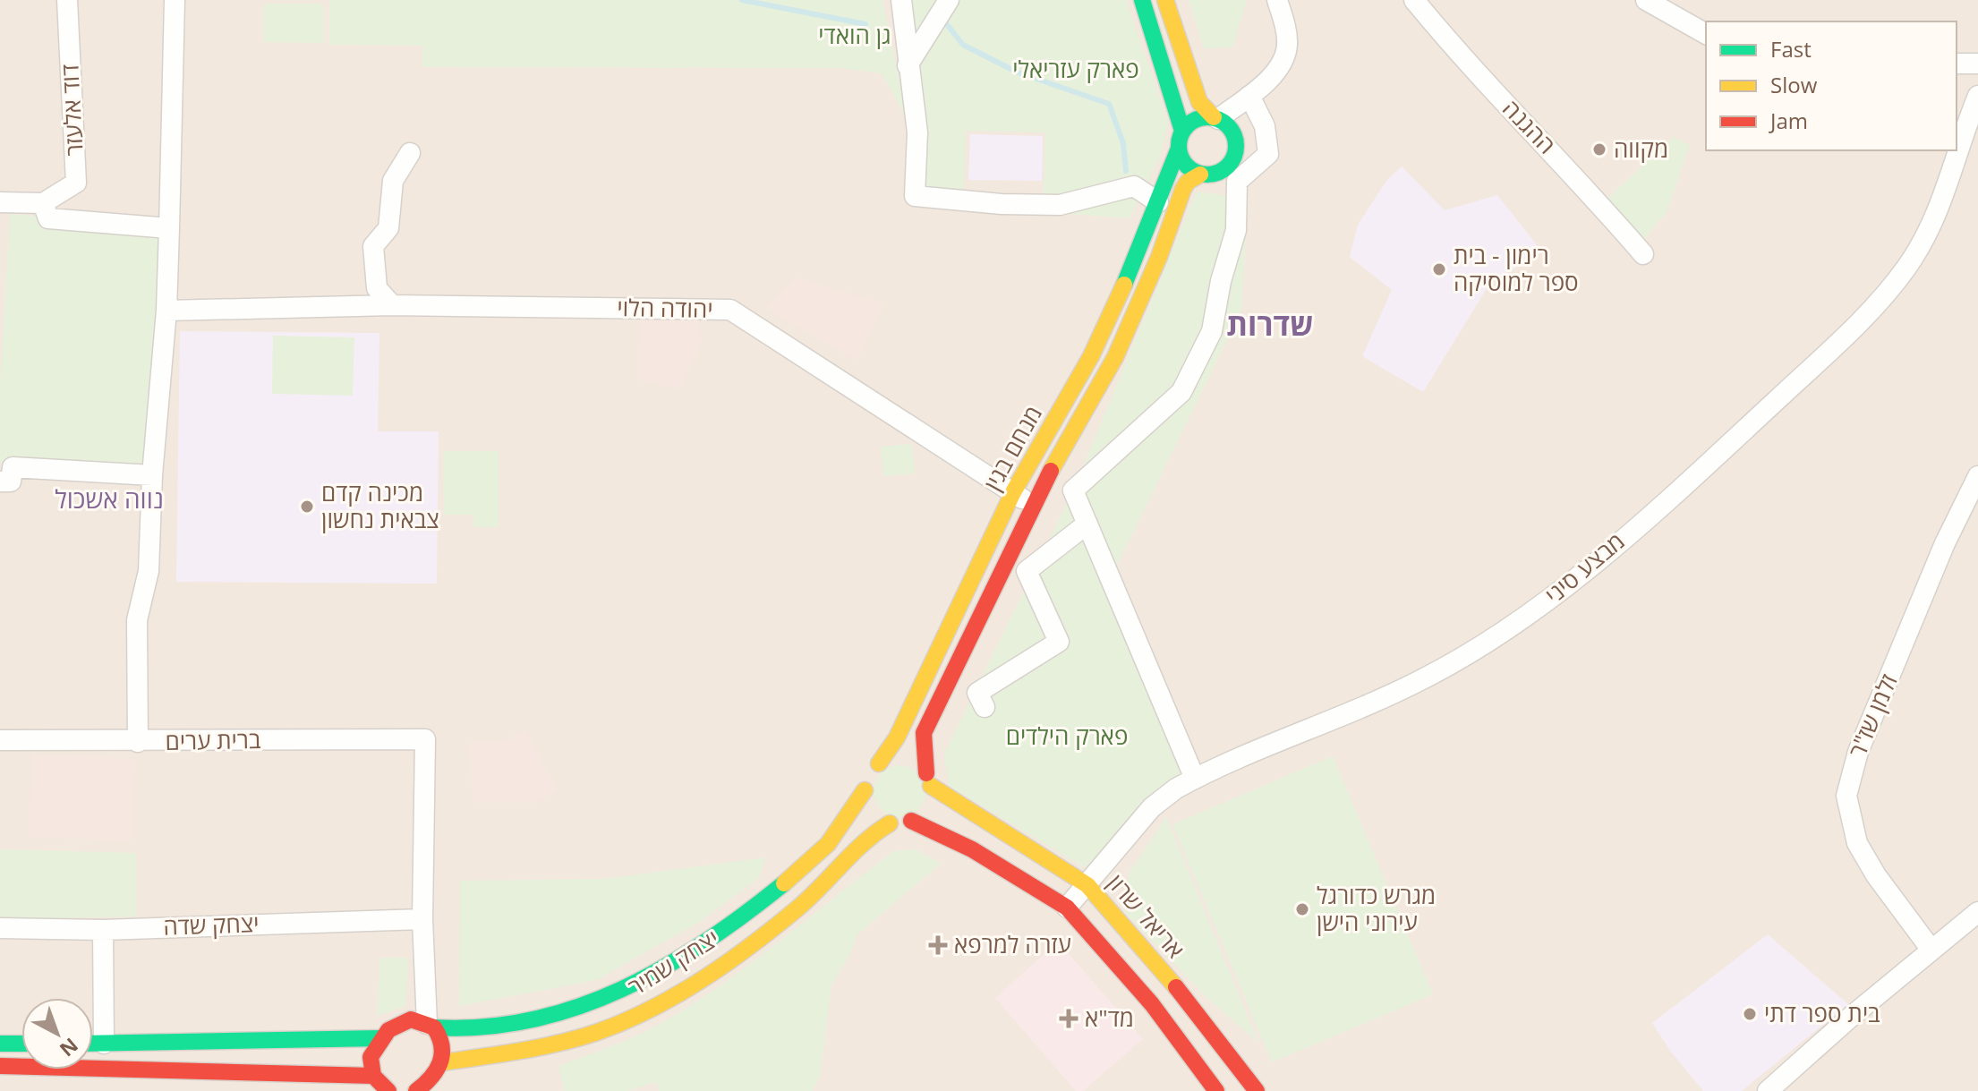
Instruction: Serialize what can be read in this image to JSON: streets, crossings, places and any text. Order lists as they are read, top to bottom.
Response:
{
  "streets": {
    "main road": ["מנחם בגין", "אריאל שרון", "יצחק שמיר"],
    "street": [
      "דוד אלעזר",
      "ההגנה",
      "יהודה הלוי",
      "מבצע סיני",
      "זלמן שז\"ר",
      "ברית ערים",
      "יצחק שדה"
    ]
  },
  "crossings": [
    ["יהודה הלוי", "מנחם בגין"],
    ["מנחם בגין", "אריאל שרון"],
    ["מנחם בגין", "יצחק שמיר"],
    ["מבצע סיני", "אריאל שרון"],
    ["ברית ערים", "יצחק שדה"],
    ["אריאל שרון", "יצחק שמיר"]
  ],
  "districts": ["שדרות", "נווה אשכול"],
  "parks": ["גן הואדי", "פארק עזריאלי", "פארק הילדים"],
  "places": {
    "other": [
      "מקווה",
      "רימון - בית ספר למוסיקה",
      "מכינה קדם צבאית נחשון",
      "מגרש כדורגל עירוני הישן",
      "בית ספר דתי"
    ],
    "health": ["עזרה למרפא", "מד\"א"]
  },
  "legend": ["Fast", "Slow", "Jam"],
  "north": "bottom right"
}
